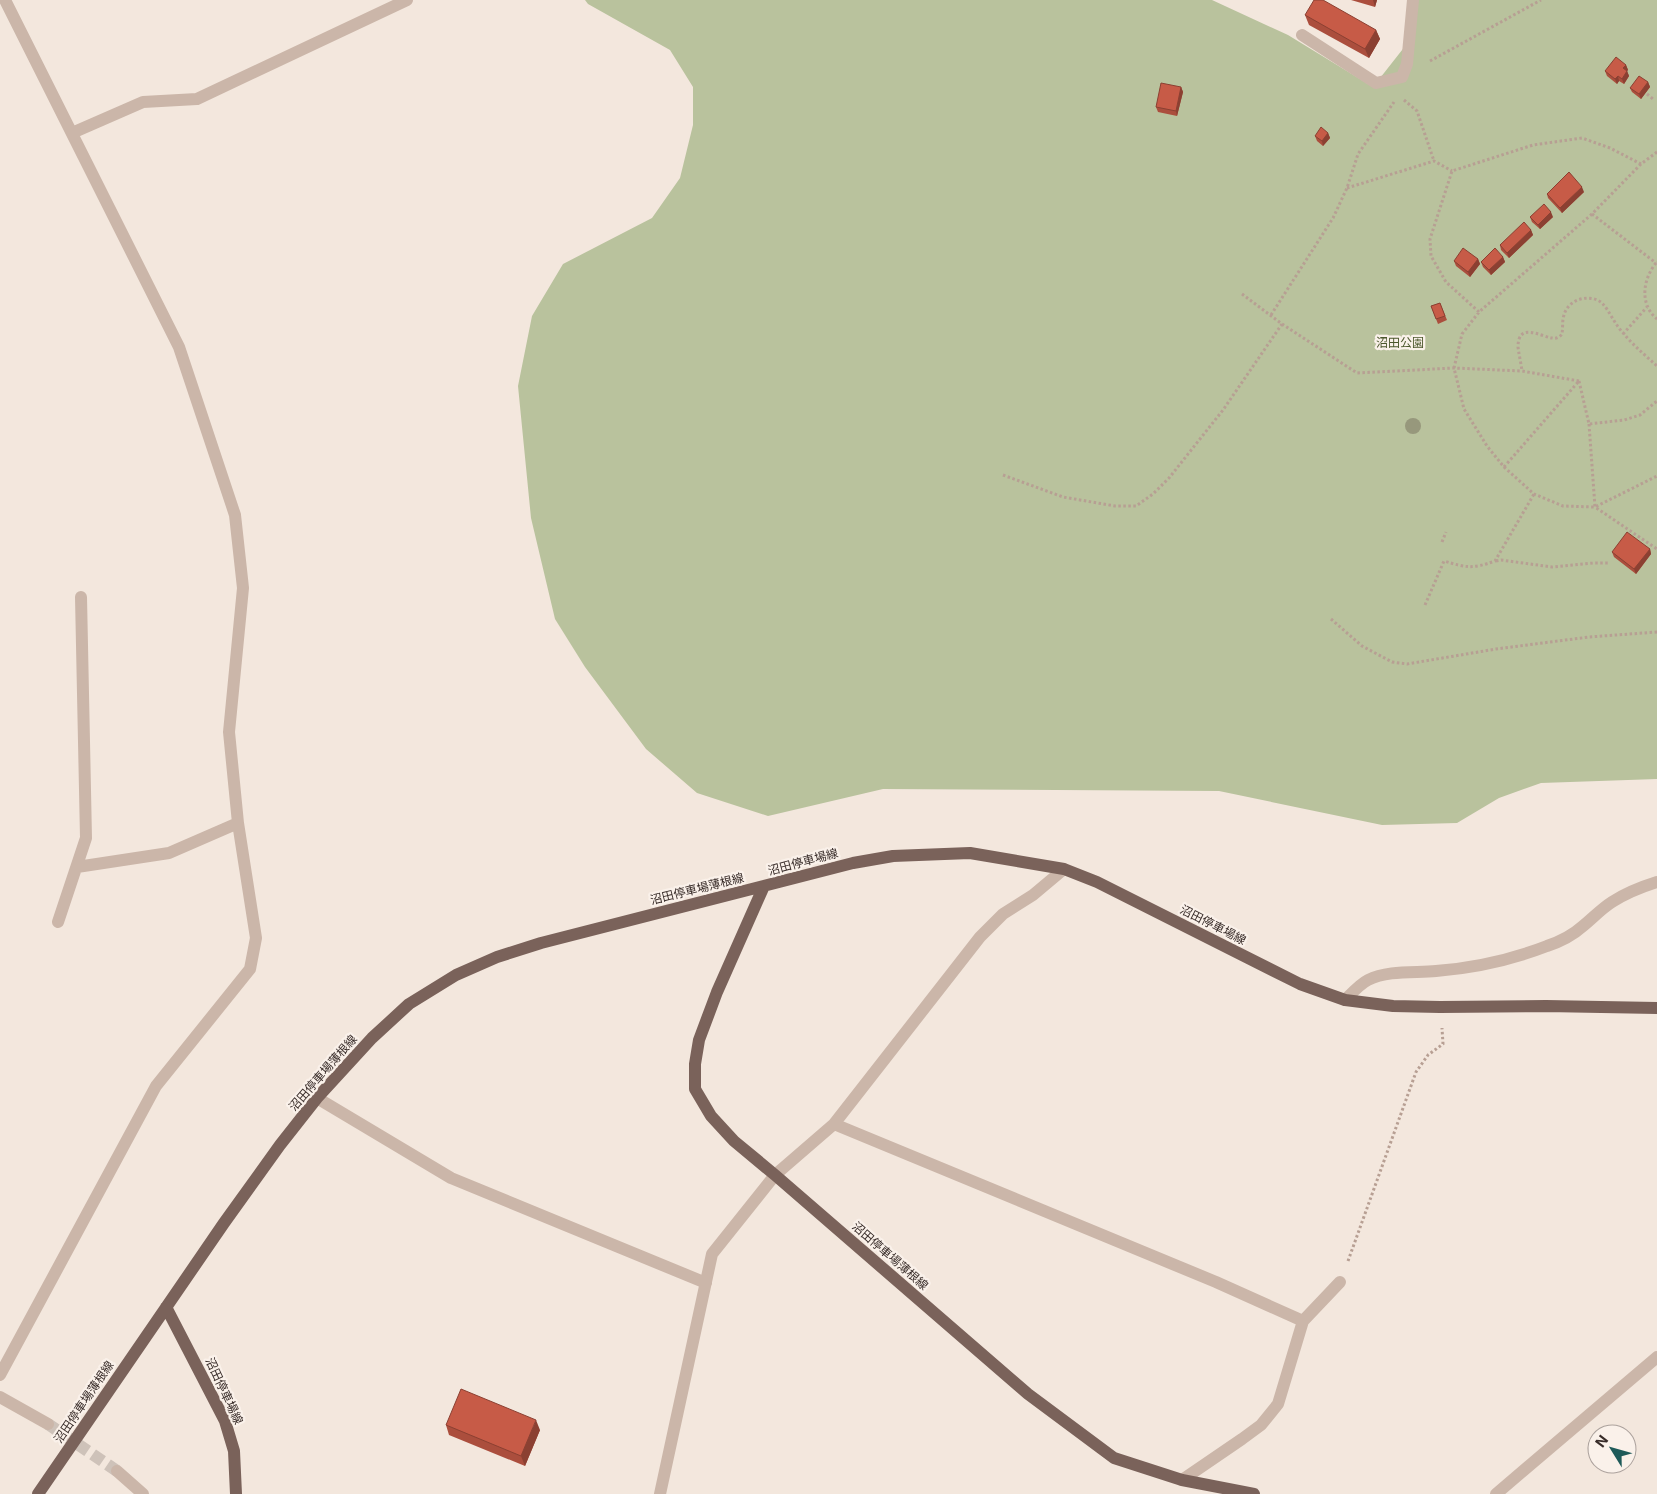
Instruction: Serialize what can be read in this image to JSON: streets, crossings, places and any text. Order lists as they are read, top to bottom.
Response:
{
  "streets": {
    "main road": ["沼田停車場線", "沼田停車場薄根線"]
  },
  "crossings": [
    ["沼田停車場線", "沼田停車場薄根線"]
  ],
  "parks": ["沼田公園"],
  "north": "top left"
}
